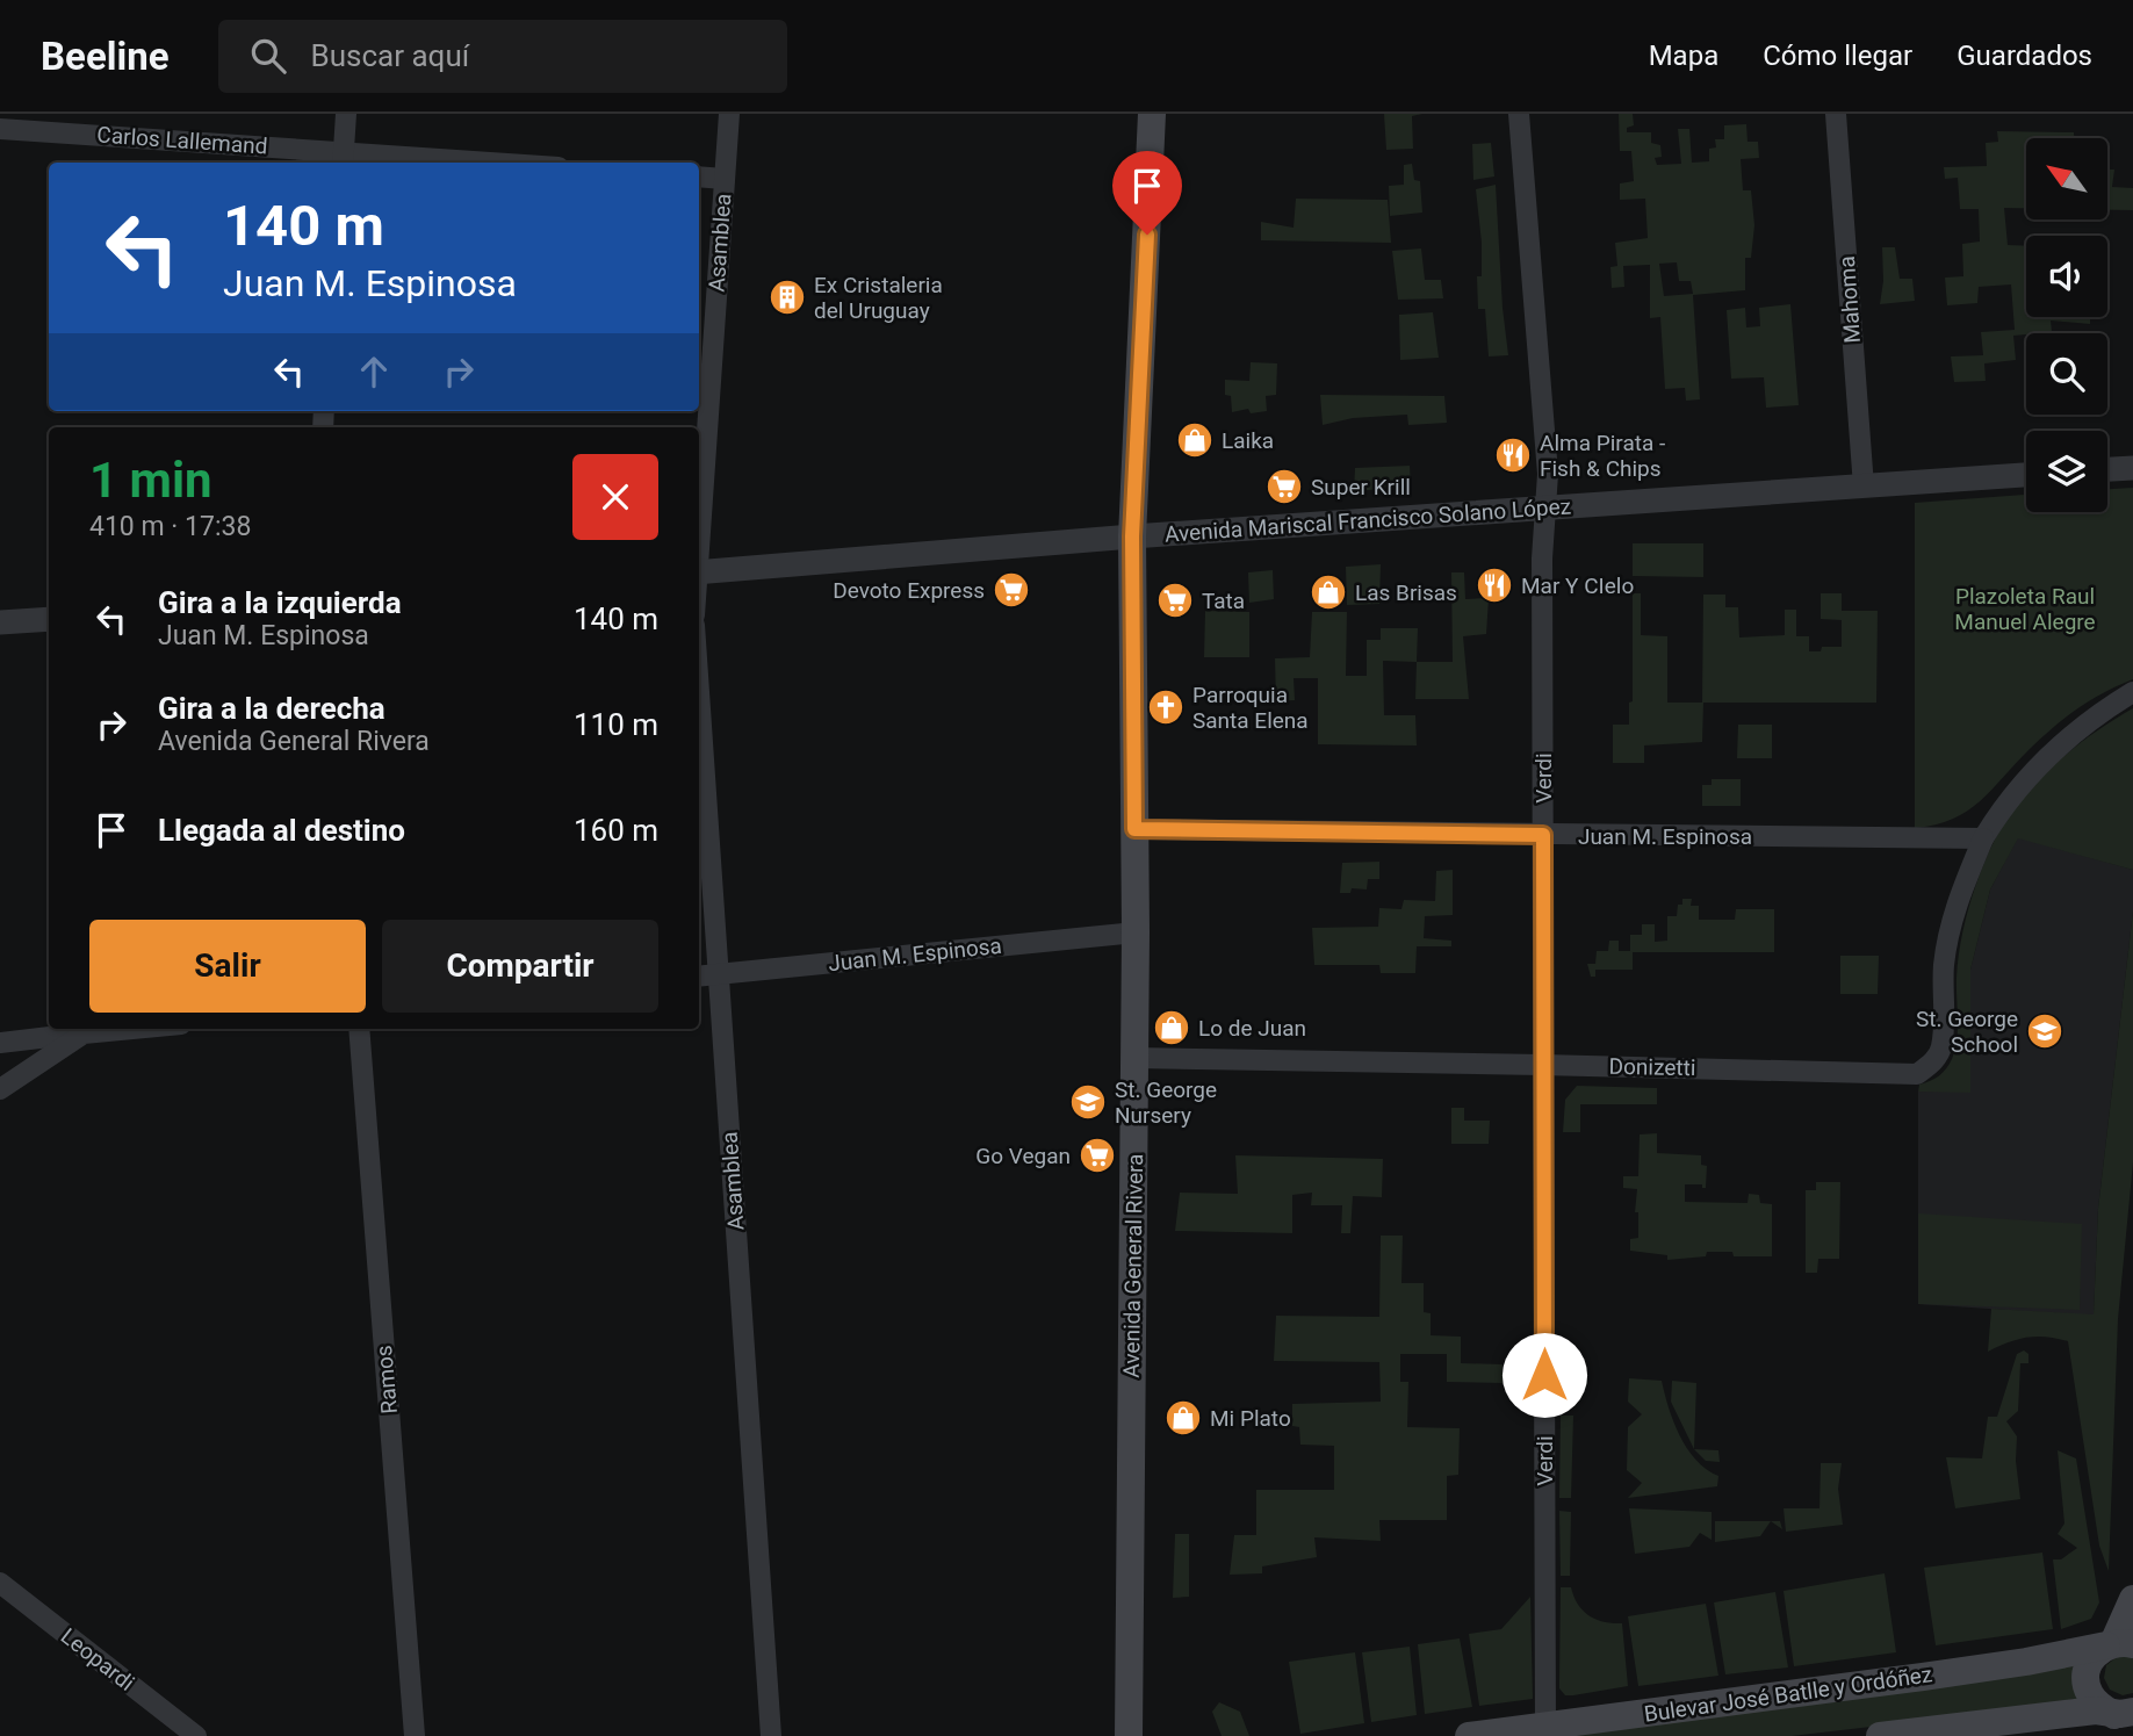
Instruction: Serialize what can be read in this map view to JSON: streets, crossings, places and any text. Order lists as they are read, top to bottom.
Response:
{
  "streets": {
    "main road": ["Avenida General Rivera", "Bulevar José Batlle y Ordóñez"],
    "street": [
      "Carlos Lallemand",
      "Asamblea",
      "Mahoma",
      "Avenida Mariscal Francisco Solano López",
      "Verdi",
      "Juan M. Espinosa",
      "Donizetti",
      "Ramos",
      "Leopardi"
    ]
  },
  "crossings": [
    ["Asamblea", "Juan M. Espinosa"],
    ["Mahoma", "Avenida Mariscal Francisco Solano López"],
    ["Avenida Mariscal Francisco Solano López", "Verdi"],
    ["Avenida Mariscal Francisco Solano López", "Avenida General Rivera"],
    ["Verdi", "Juan M. Espinosa"],
    ["Verdi", "Donizetti"],
    ["Verdi", "Bulevar José Batlle y Ordóñez"],
    ["Juan M. Espinosa", "Donizetti"],
    ["Juan M. Espinosa", "Avenida General Rivera"],
    ["Donizetti", "Avenida General Rivera"]
  ],
  "parks": ["Plazoleta Raul Manuel Alegre"],
  "places": {
    "building": ["Ex Cristaleria del Uruguay"],
    "shop": [
      "Laika",
      "Las Brisas",
      "Lo de Juan",
      "Mi Plato"
    ],
    "restaurant": ["Alma Pirata - Fish & Chips", "Mar Y CIelo"],
    "supermarket": [
      "Super Krill",
      "Devoto Express",
      "Tata",
      "Go Vegan"
    ],
    "church": ["Parroquia Santa Elena"],
    "school or university": ["St. George School", "St. George Nursery"]
  },
  "north": "top left",
  "page": {
    "header": "Beeline",
    "search": "Buscar aquí",
    "nav": ["Mapa", "Cómo llegar", "Guardados"],
    "turn": ["140 m", "Juan M. Espinosa"],
    "heading": ["1 min", "410 m · 17:38"],
    "list": [
      {
        "name": "Gira a la izquierda",
        "note": "Juan M. Espinosa",
        "value": "140 m"
      },
      {
        "name": "Gira a la derecha",
        "note": "Avenida General Rivera",
        "value": "110 m"
      },
      {
        "name": "Llegada al destino",
        "value": "160 m"
      }
    ],
    "buttons": ["Salir", "Compartir"]
  }
}
